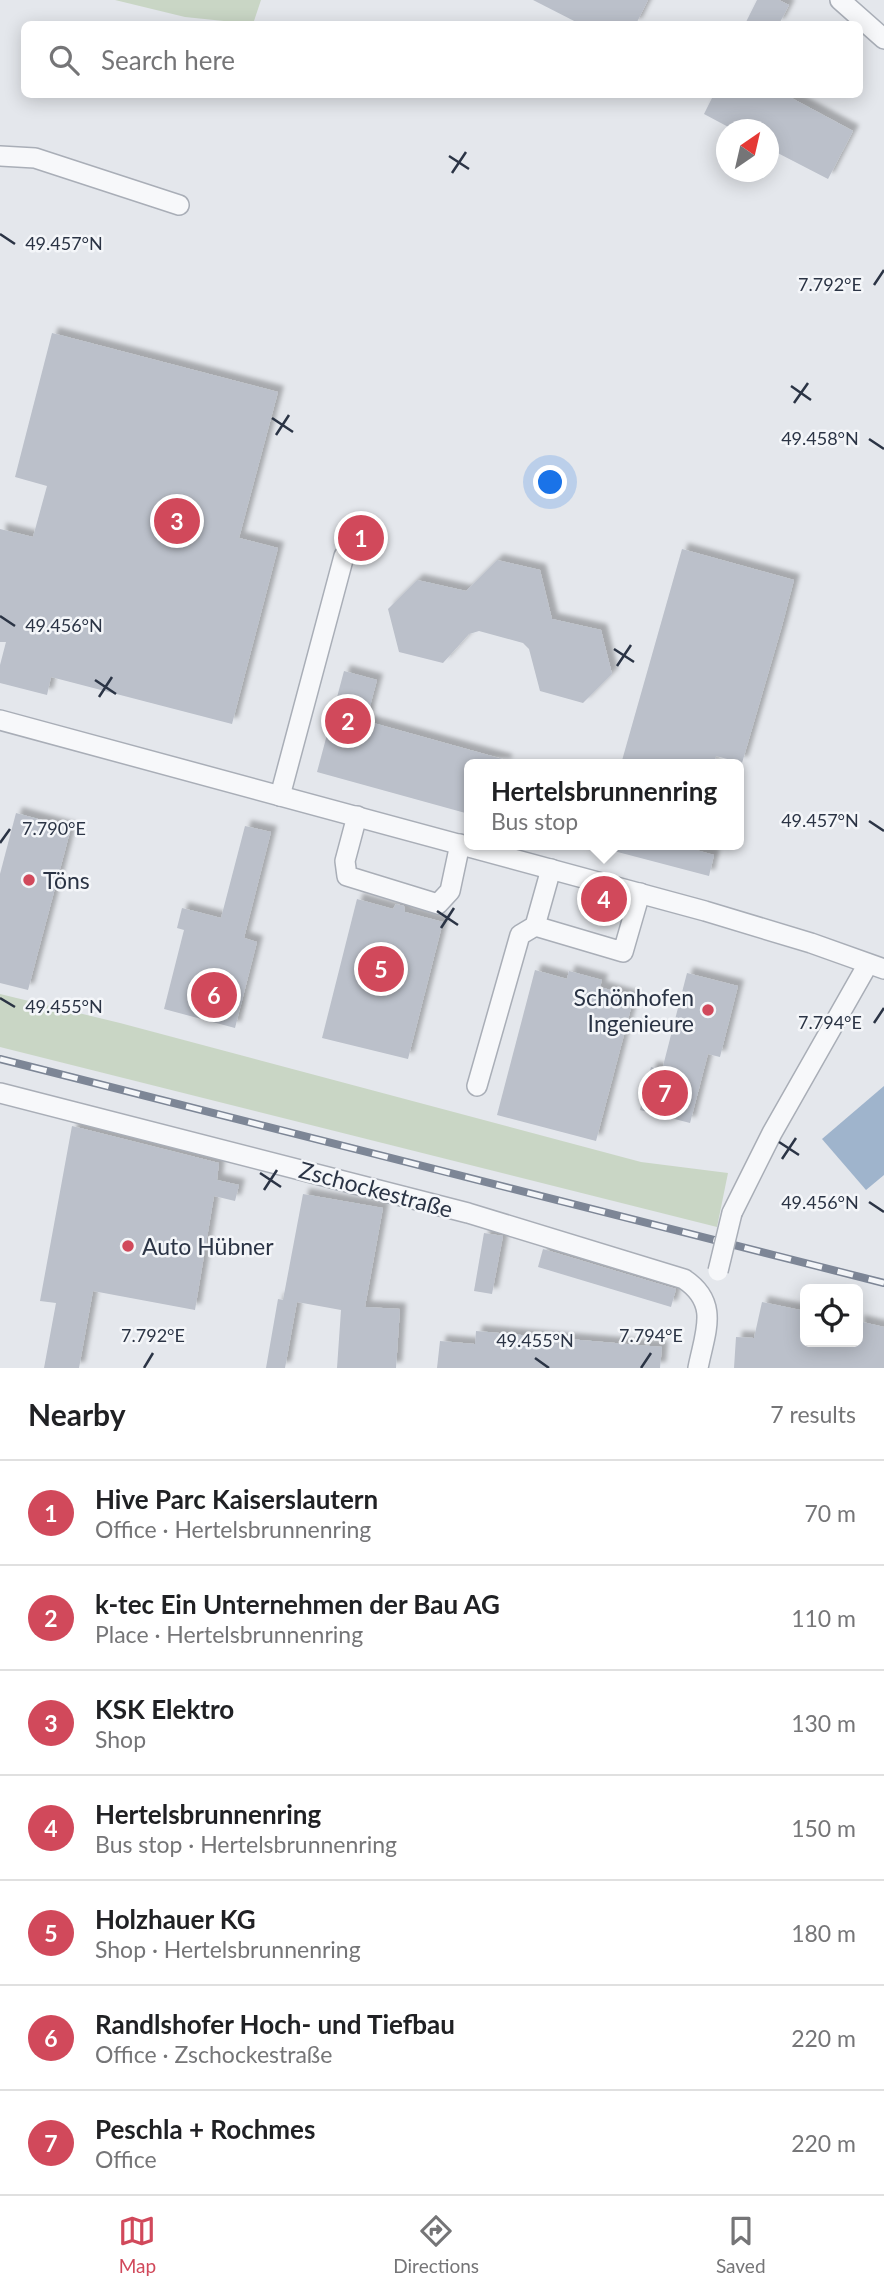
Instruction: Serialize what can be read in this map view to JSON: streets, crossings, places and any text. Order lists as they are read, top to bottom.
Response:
{
  "streets": {
    "street": ["Zschockestraße"]
  },
  "places": ["Töns", "Schönhofen Ingenieure", "Auto Hübner"],
  "north": "top right",
  "page": {
    "search": "Search here",
    "pins": [
      "3",
      "1",
      "2",
      "4",
      "5",
      "6",
      "7"
    ],
    "popup": ["Hertelsbrunnenring", "Bus stop"],
    "heading": ["Nearby", "7 results"],
    "list": [
      {
        "mark": "1",
        "name": "Hive Parc Kaiserslautern",
        "note": "Office · Hertelsbrunnenring",
        "value": "70 m"
      },
      {
        "mark": "2",
        "name": "k-tec Ein Unternehmen der Bau AG",
        "note": "Place · Hertelsbrunnenring",
        "value": "110 m"
      },
      {
        "mark": "3",
        "name": "KSK Elektro",
        "note": "Shop",
        "value": "130 m"
      },
      {
        "mark": "4",
        "name": "Hertelsbrunnenring",
        "note": "Bus stop · Hertelsbrunnenring",
        "value": "150 m"
      },
      {
        "mark": "5",
        "name": "Holzhauer KG",
        "note": "Shop · Hertelsbrunnenring",
        "value": "180 m"
      },
      {
        "mark": "6",
        "name": "Randlshofer Hoch- und Tiefbau",
        "note": "Office · Zschockestraße",
        "value": "220 m"
      },
      {
        "mark": "7",
        "name": "Peschla + Rochmes",
        "note": "Office",
        "value": "220 m"
      }
    ],
    "nav": ["Map", "Directions", "Saved"]
  },
  "coordinates": [
    "49.457°N",
    "7.792°E",
    "49.458°N",
    "49.456°N",
    "7.790°E",
    "49.455°N",
    "7.794°E"
  ]
}
